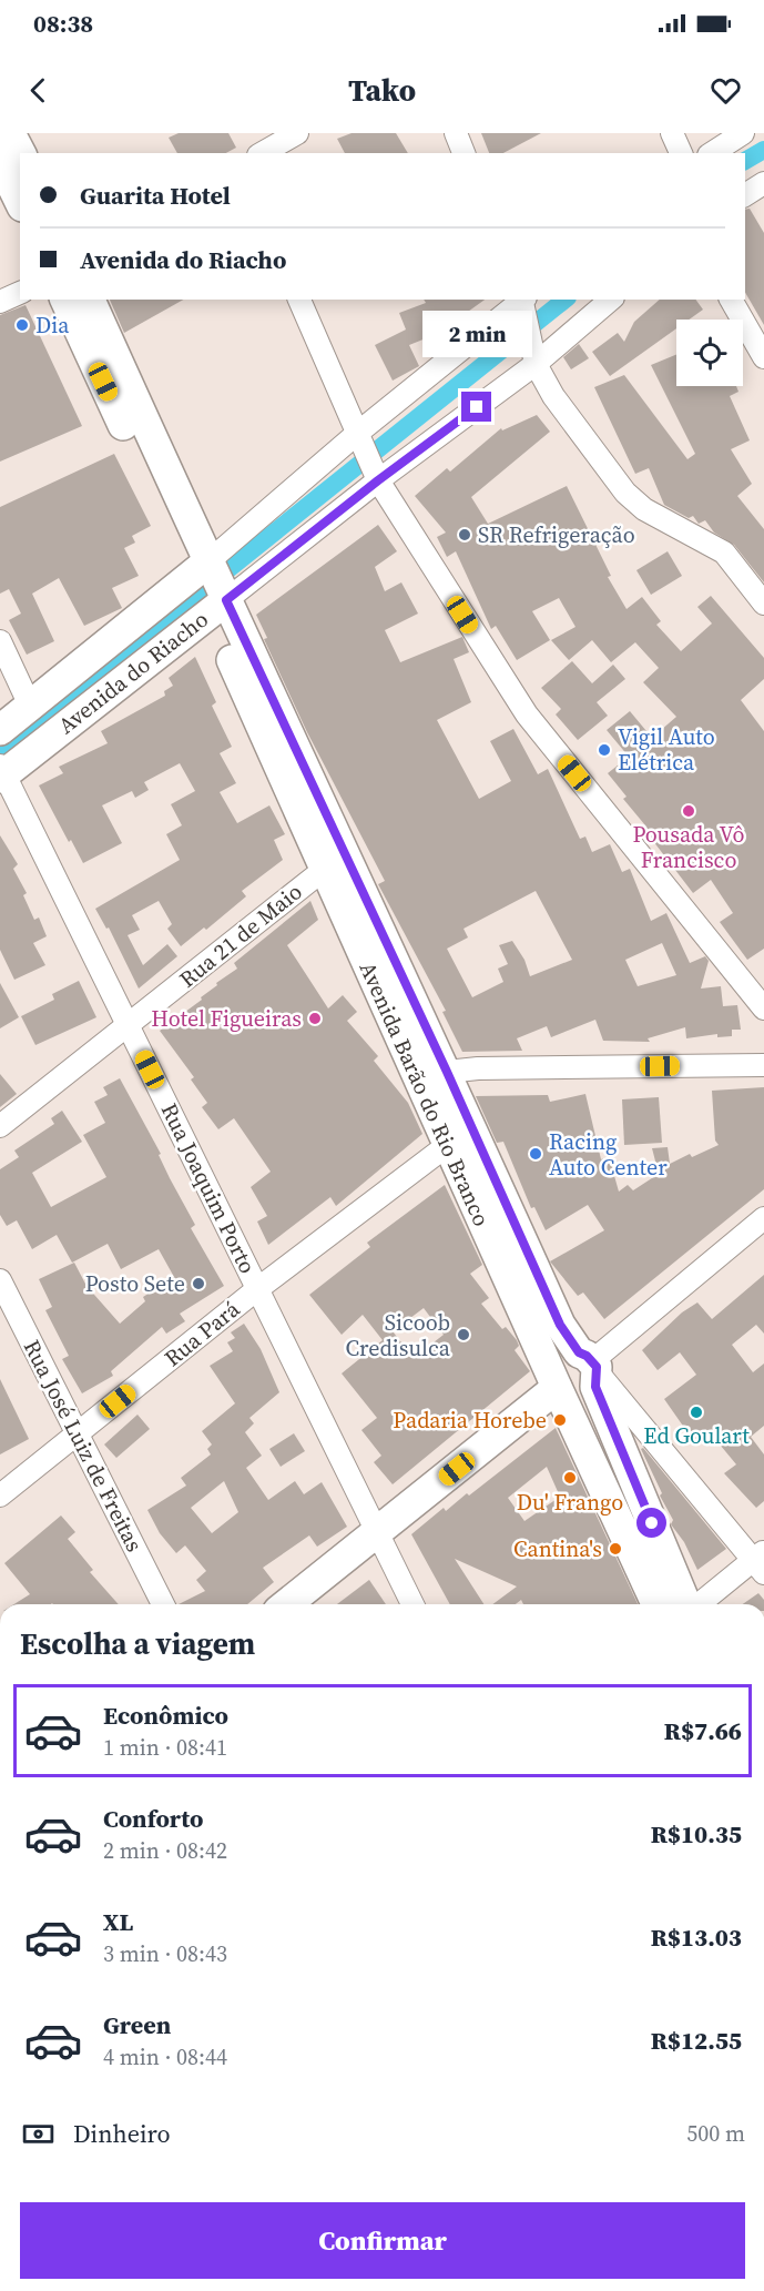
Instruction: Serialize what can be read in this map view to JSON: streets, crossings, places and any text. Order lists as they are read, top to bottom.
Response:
{
  "streets": {
    "main road": ["Avenida do Riacho", "Avenida Barão do Rio Branco"],
    "street": [
      "Rua 21 de Maio",
      "Rua Joaquim Porto",
      "Rua Pará",
      "Rua José Luiz de Freitas"
    ]
  },
  "crossings": [
    ["Avenida do Riacho", "Avenida Barão do Rio Branco"],
    ["Avenida do Riacho", "Rua Joaquim Porto"],
    ["Rua 21 de Maio", "Avenida Barão do Rio Branco"],
    ["Rua 21 de Maio", "Rua Joaquim Porto"],
    ["Avenida Barão do Rio Branco", "Rua Pará"],
    ["Rua Joaquim Porto", "Rua Pará"],
    ["Rua Pará", "Rua José Luiz de Freitas"]
  ],
  "places": [
    "Dia",
    "SR Refrigeração",
    "Vigil Auto Elétrica",
    "Pousada Vô Francisco",
    "Hotel Figueiras",
    "Racing Auto Center",
    "Posto Sete",
    "Sicoob Credisulca",
    "Ed Goulart",
    "Padaria Horebe",
    "Du' Frango",
    "Cantina's"
  ],
  "page": {
    "status": "08:38",
    "header": "Tako",
    "banner": ["Guarita Hotel", "Avenida do Riacho"],
    "bubble": "2 min",
    "heading": "Escolha a viagem",
    "list": [
      {
        "name": "Econômico",
        "note": "1 min · 08:41",
        "value": "R$7.66"
      },
      {
        "name": "Conforto",
        "note": "2 min · 08:42",
        "value": "R$10.35"
      },
      {
        "name": "XL",
        "note": "3 min · 08:43",
        "value": "R$13.03"
      },
      {
        "name": "Green",
        "note": "4 min · 08:44",
        "value": "R$12.55"
      }
    ],
    "pay": ["Dinheiro", "500 m"],
    "buttons": "Confirmar"
  }
}
